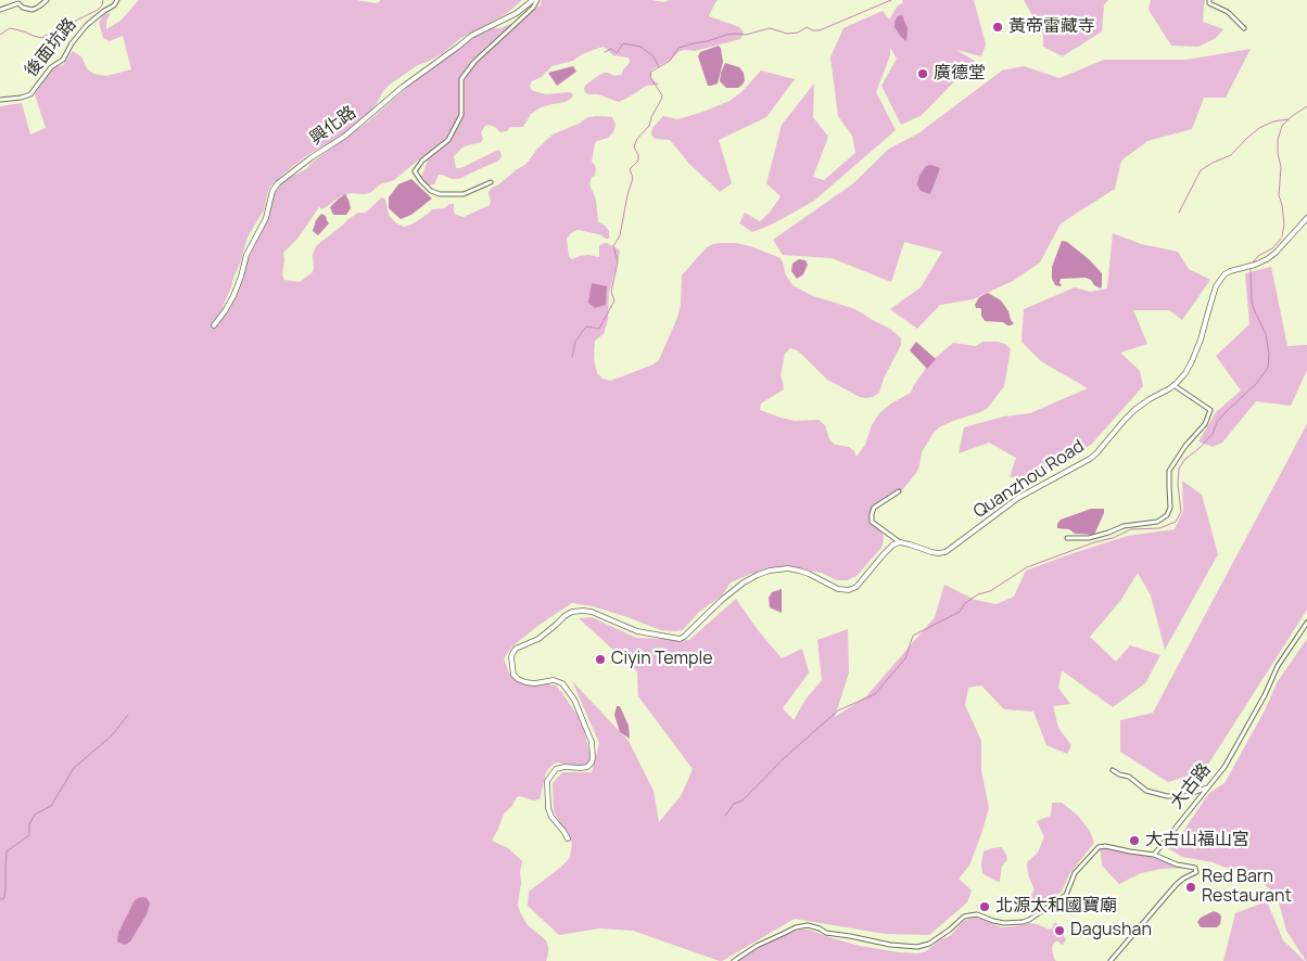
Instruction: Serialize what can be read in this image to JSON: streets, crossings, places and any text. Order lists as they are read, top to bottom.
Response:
{
  "streets": {
    "street": [
      "後面坑路",
      "興化路",
      "Quanzhou Road",
      "大古路"
    ]
  },
  "places": [
    "黃帝雷藏寺",
    "廣德堂",
    "Ciyin Temple",
    "大古山福山宮",
    "Red Barn Restaurant",
    "北源太和國寶廟",
    "Dagushan"
  ]
}
